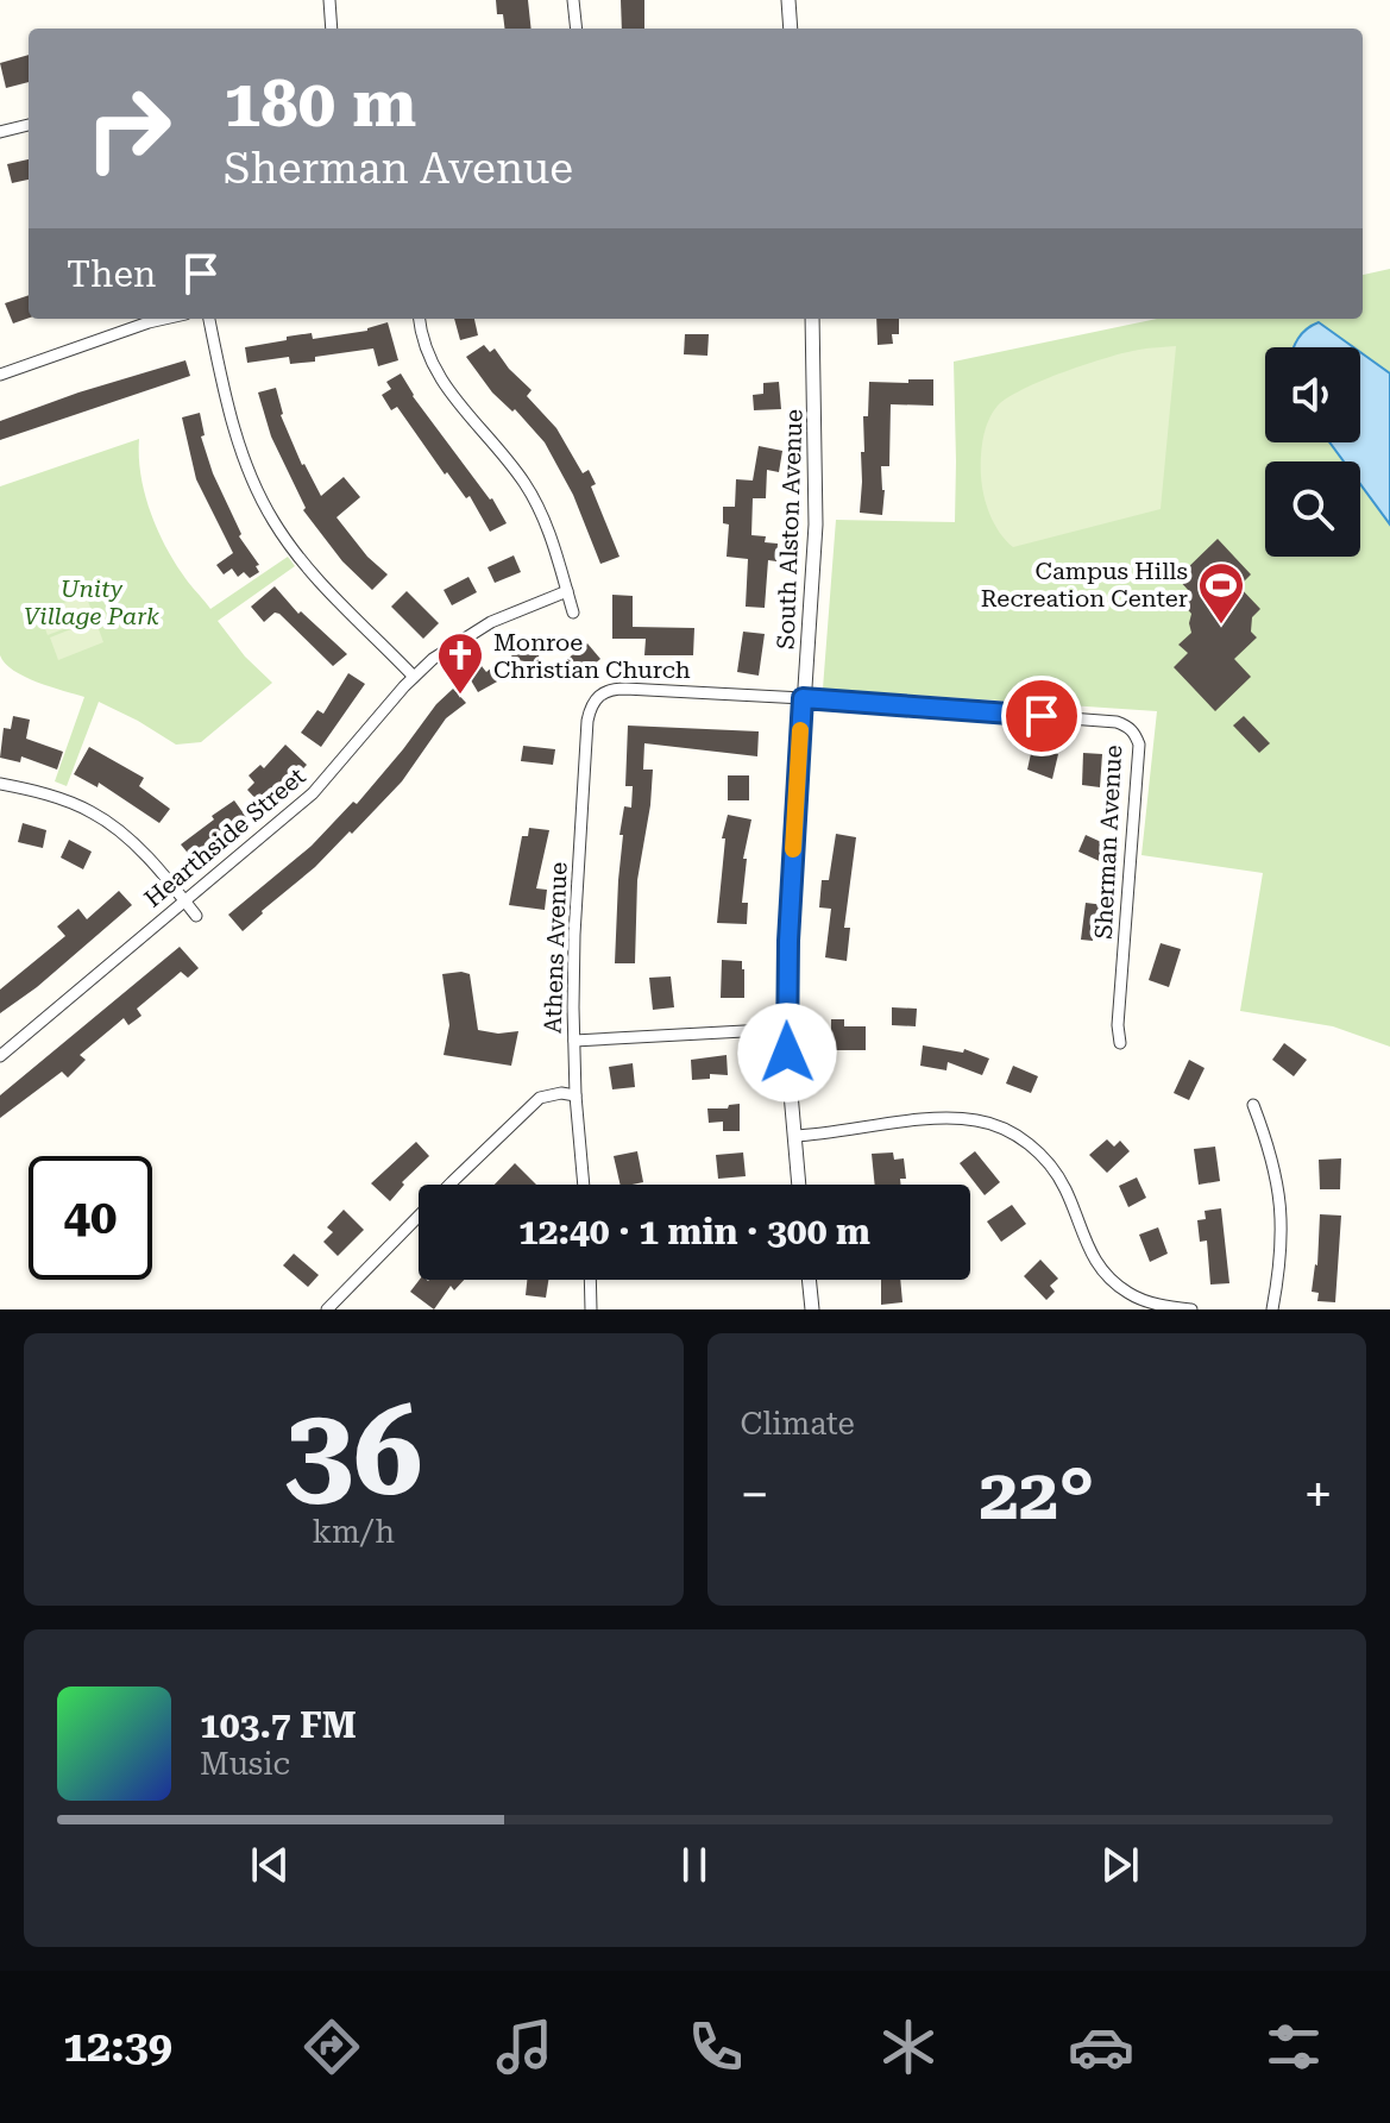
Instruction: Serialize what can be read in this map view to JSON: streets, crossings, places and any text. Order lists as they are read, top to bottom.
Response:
{
  "streets": {
    "street": [
      "South Alston Avenue",
      "Hearthside Street",
      "Sherman Avenue",
      "Athens Avenue"
    ]
  },
  "crossings": [
    ["South Alston Avenue", "Sherman Avenue"],
    ["Sherman Avenue", "Athens Avenue"]
  ],
  "parks": ["Unity Village Park"],
  "places": {
    "sports": ["Campus Hills Recreation Center"],
    "church": ["Monroe Christian Church"]
  },
  "page": {
    "turn": ["180 m", "Sherman Avenue"],
    "then": "Then",
    "limit": "40",
    "trip": "12:40 · 1 min · 300 m",
    "tile": [
      ["36", "km/h"],
      "Climate"
    ],
    "heat": ["−", "22°", "+"],
    "song": ["103.7 FM", "Music"],
    "tabs": "12:39"
  }
}
